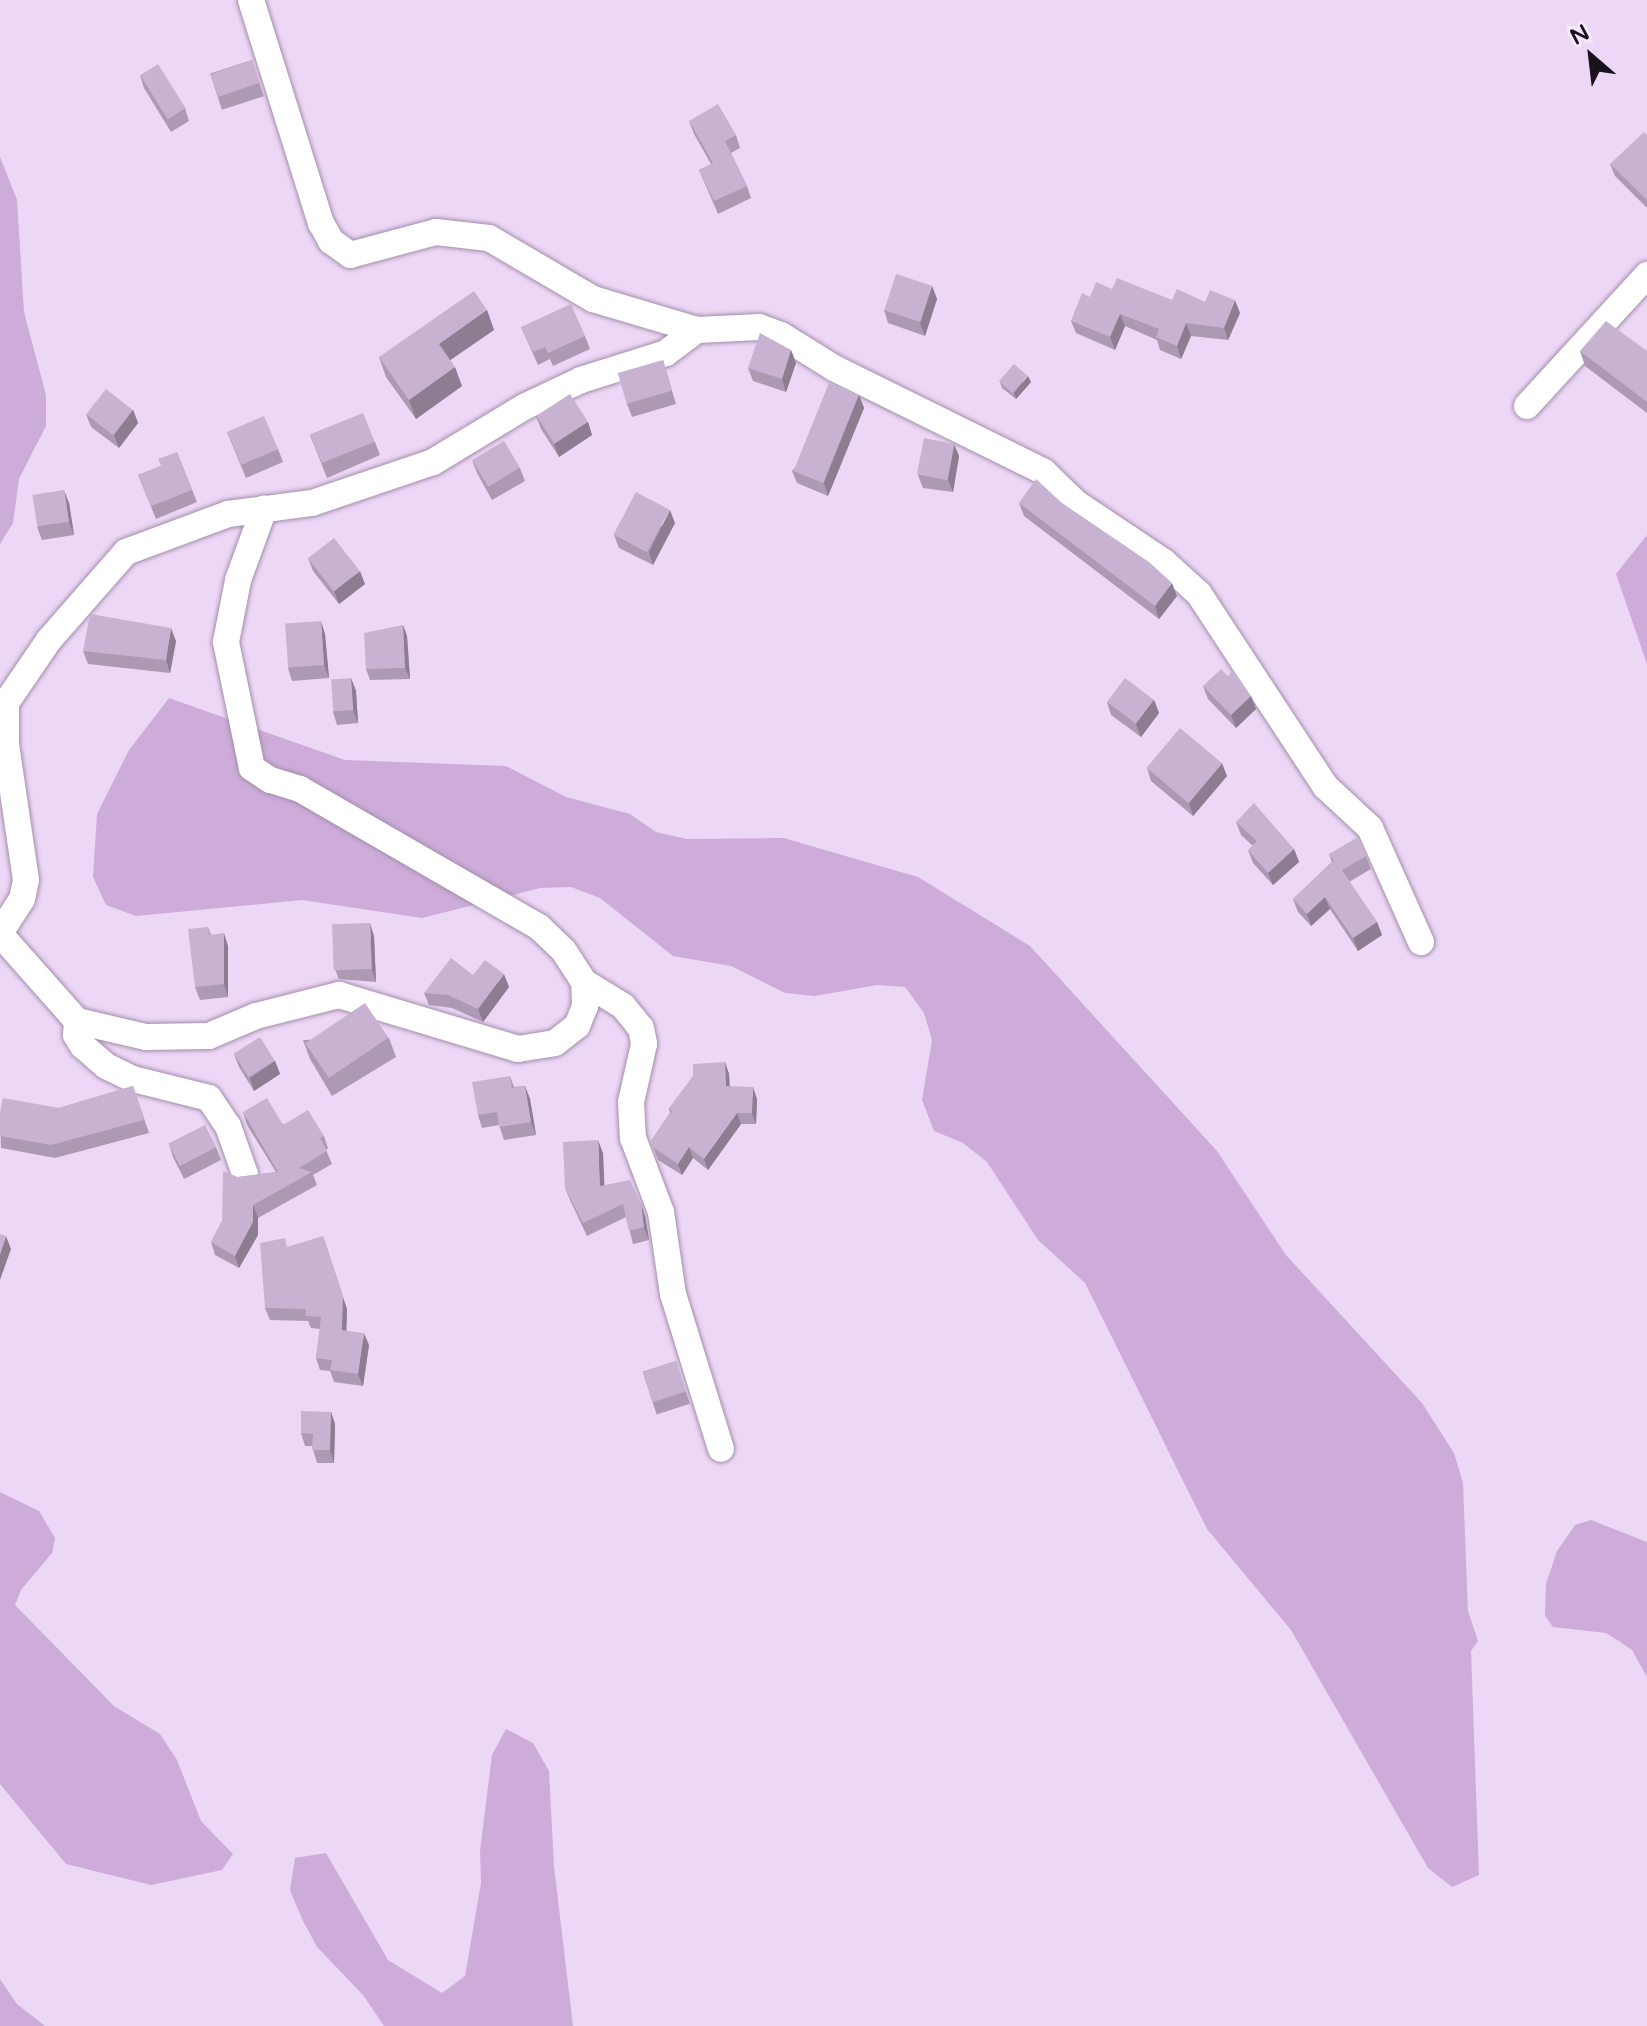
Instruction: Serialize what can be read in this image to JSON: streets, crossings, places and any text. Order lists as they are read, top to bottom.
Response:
{
  "north": "top left"
}
